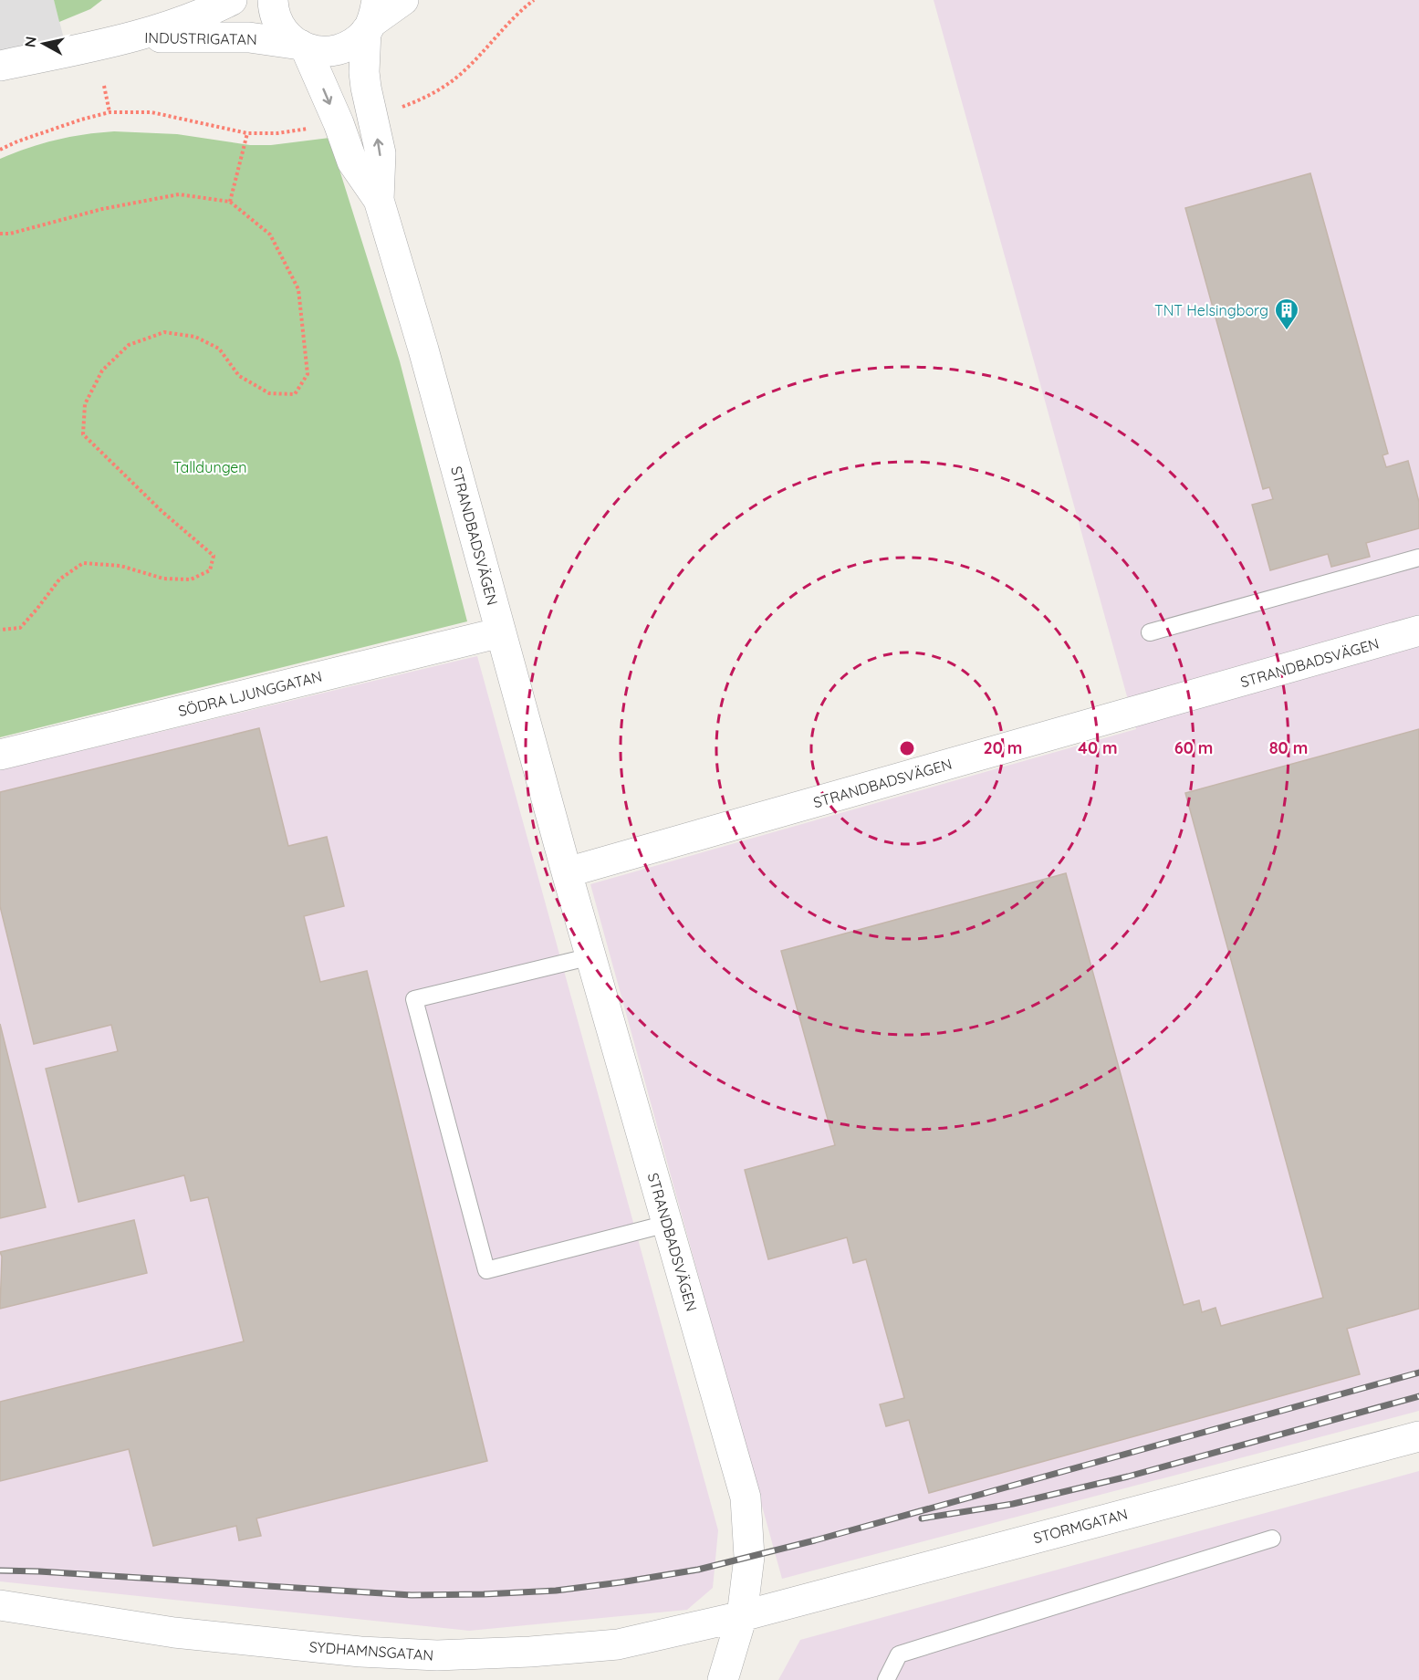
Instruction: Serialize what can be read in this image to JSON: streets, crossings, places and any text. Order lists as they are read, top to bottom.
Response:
{
  "streets": {
    "street": [
      "INDUSTRIGATAN",
      "STRANDBADSVÄGEN",
      "SÖDRA LJUNGGATAN",
      "STORMGATAN",
      "SYDHAMNSGATAN"
    ]
  },
  "crossings": [
    ["INDUSTRIGATAN", "STRANDBADSVÄGEN"],
    ["STRANDBADSVÄGEN", "SÖDRA LJUNGGATAN"],
    ["STRANDBADSVÄGEN", "STORMGATAN"],
    ["STRANDBADSVÄGEN", "SYDHAMNSGATAN"],
    ["STORMGATAN", "SYDHAMNSGATAN"]
  ],
  "parks": ["Talldungen"],
  "places": {
    "building": ["TNT Helsingborg"]
  },
  "north": "left",
  "rings": [
    "20 m",
    "40 m",
    "60 m",
    "80 m"
  ]
}
